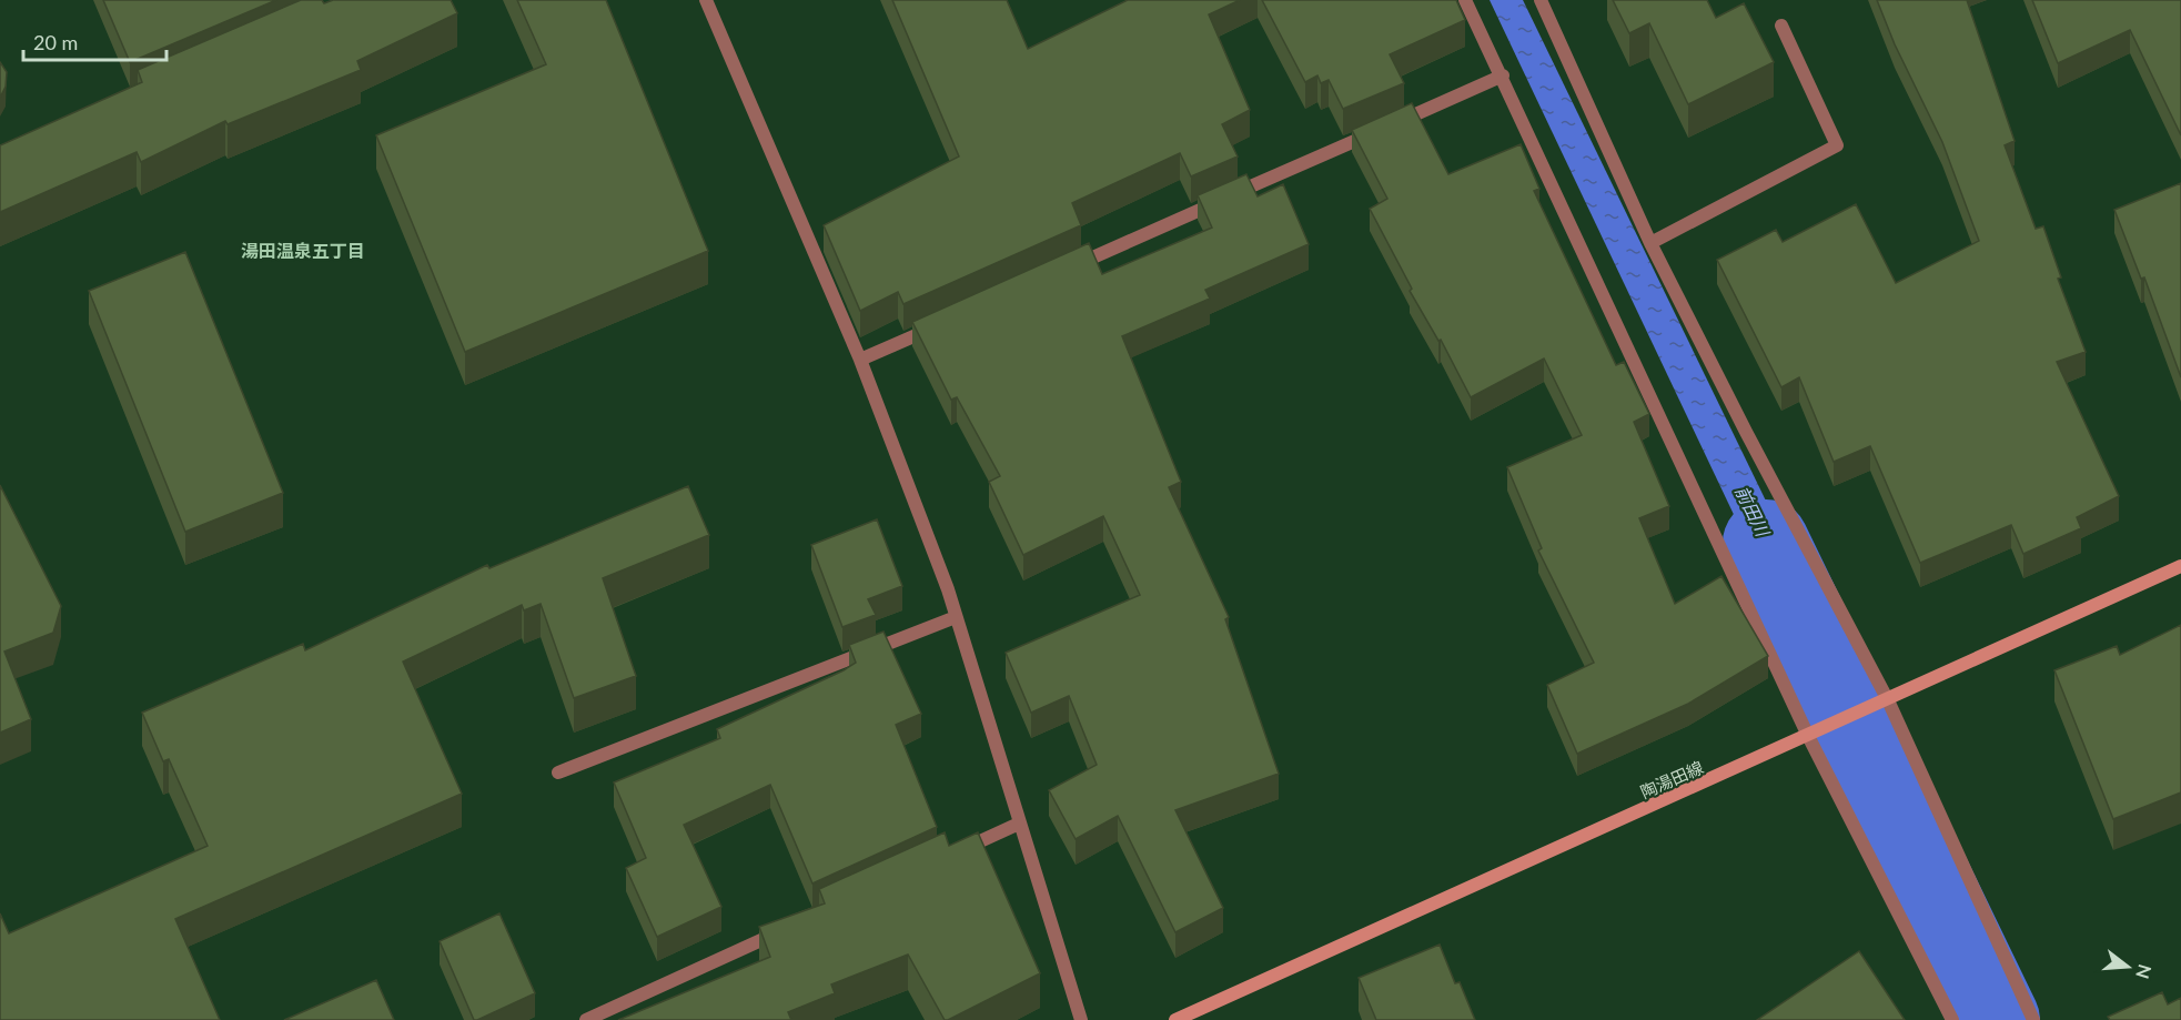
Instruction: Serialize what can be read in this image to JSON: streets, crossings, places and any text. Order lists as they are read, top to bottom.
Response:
{
  "streets": {
    "main road": ["陶湯田線"]
  },
  "districts": ["湯田温泉五丁目"],
  "water": ["前田川"],
  "scale_bar": "20 m",
  "north": "right"
}
